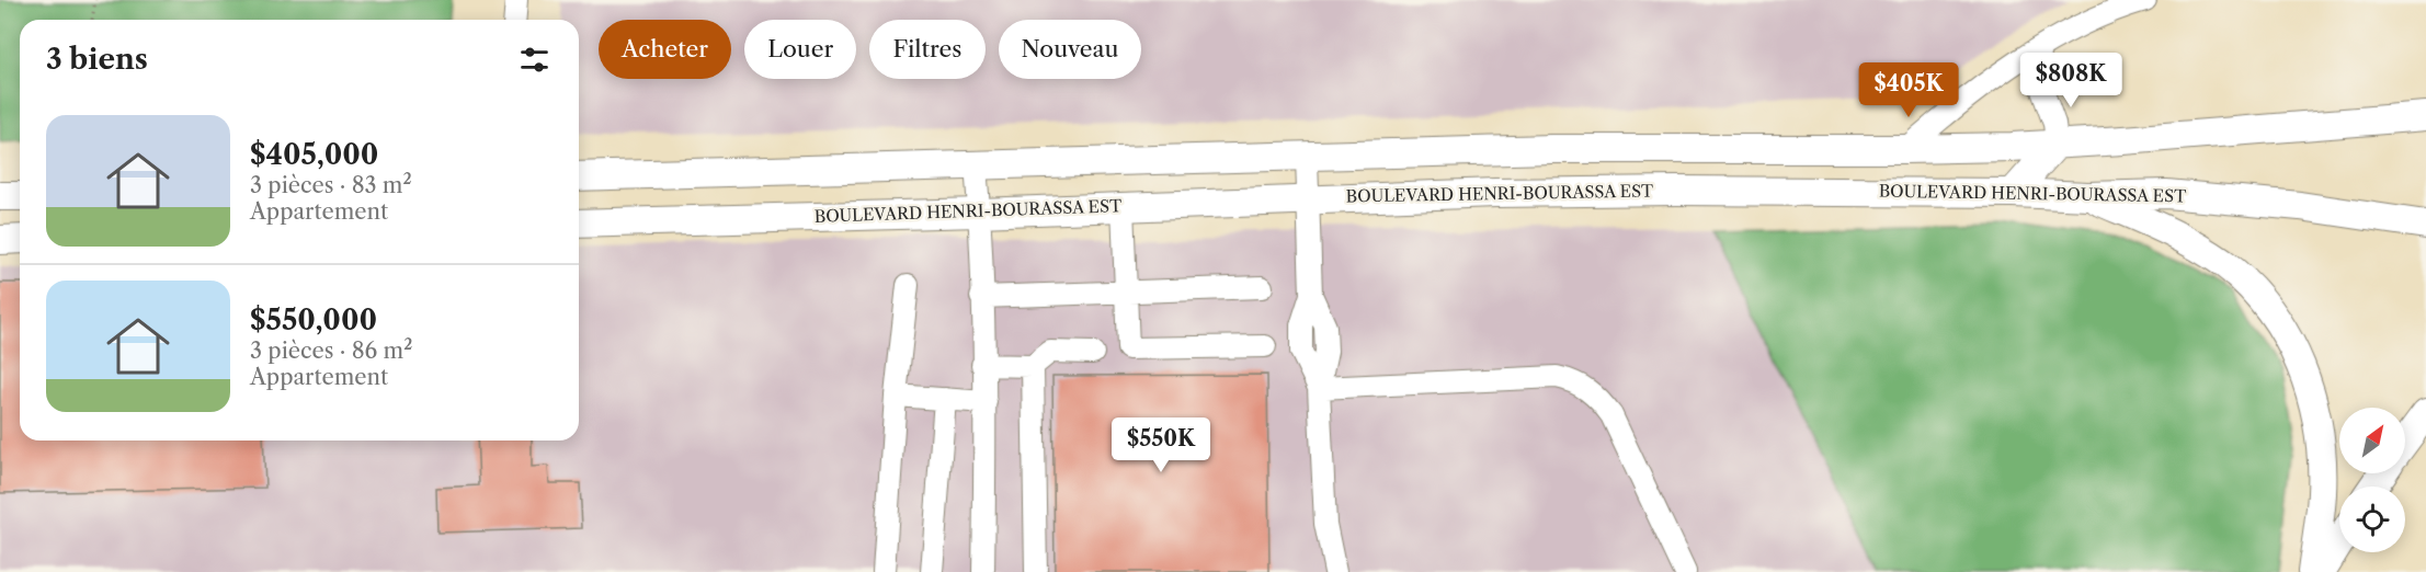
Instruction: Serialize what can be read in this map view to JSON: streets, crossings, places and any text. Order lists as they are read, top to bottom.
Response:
{
  "streets": {
    "main road": ["BOULEVARD HENRI-BOURASSA EST"]
  },
  "north": "top right",
  "page": {
    "chip": [
      "Acheter",
      "Louer",
      "Filtres",
      "Nouveau"
    ],
    "heading": "3 biens",
    "price": ["$808K", "$405K", "$550K"],
    "list": [
      {
        "name": "$405,000",
        "note": "3 pièces · 83 m² · Appartement"
      },
      {
        "name": "$550,000",
        "note": "3 pièces · 86 m² · Appartement"
      }
    ]
  }
}
